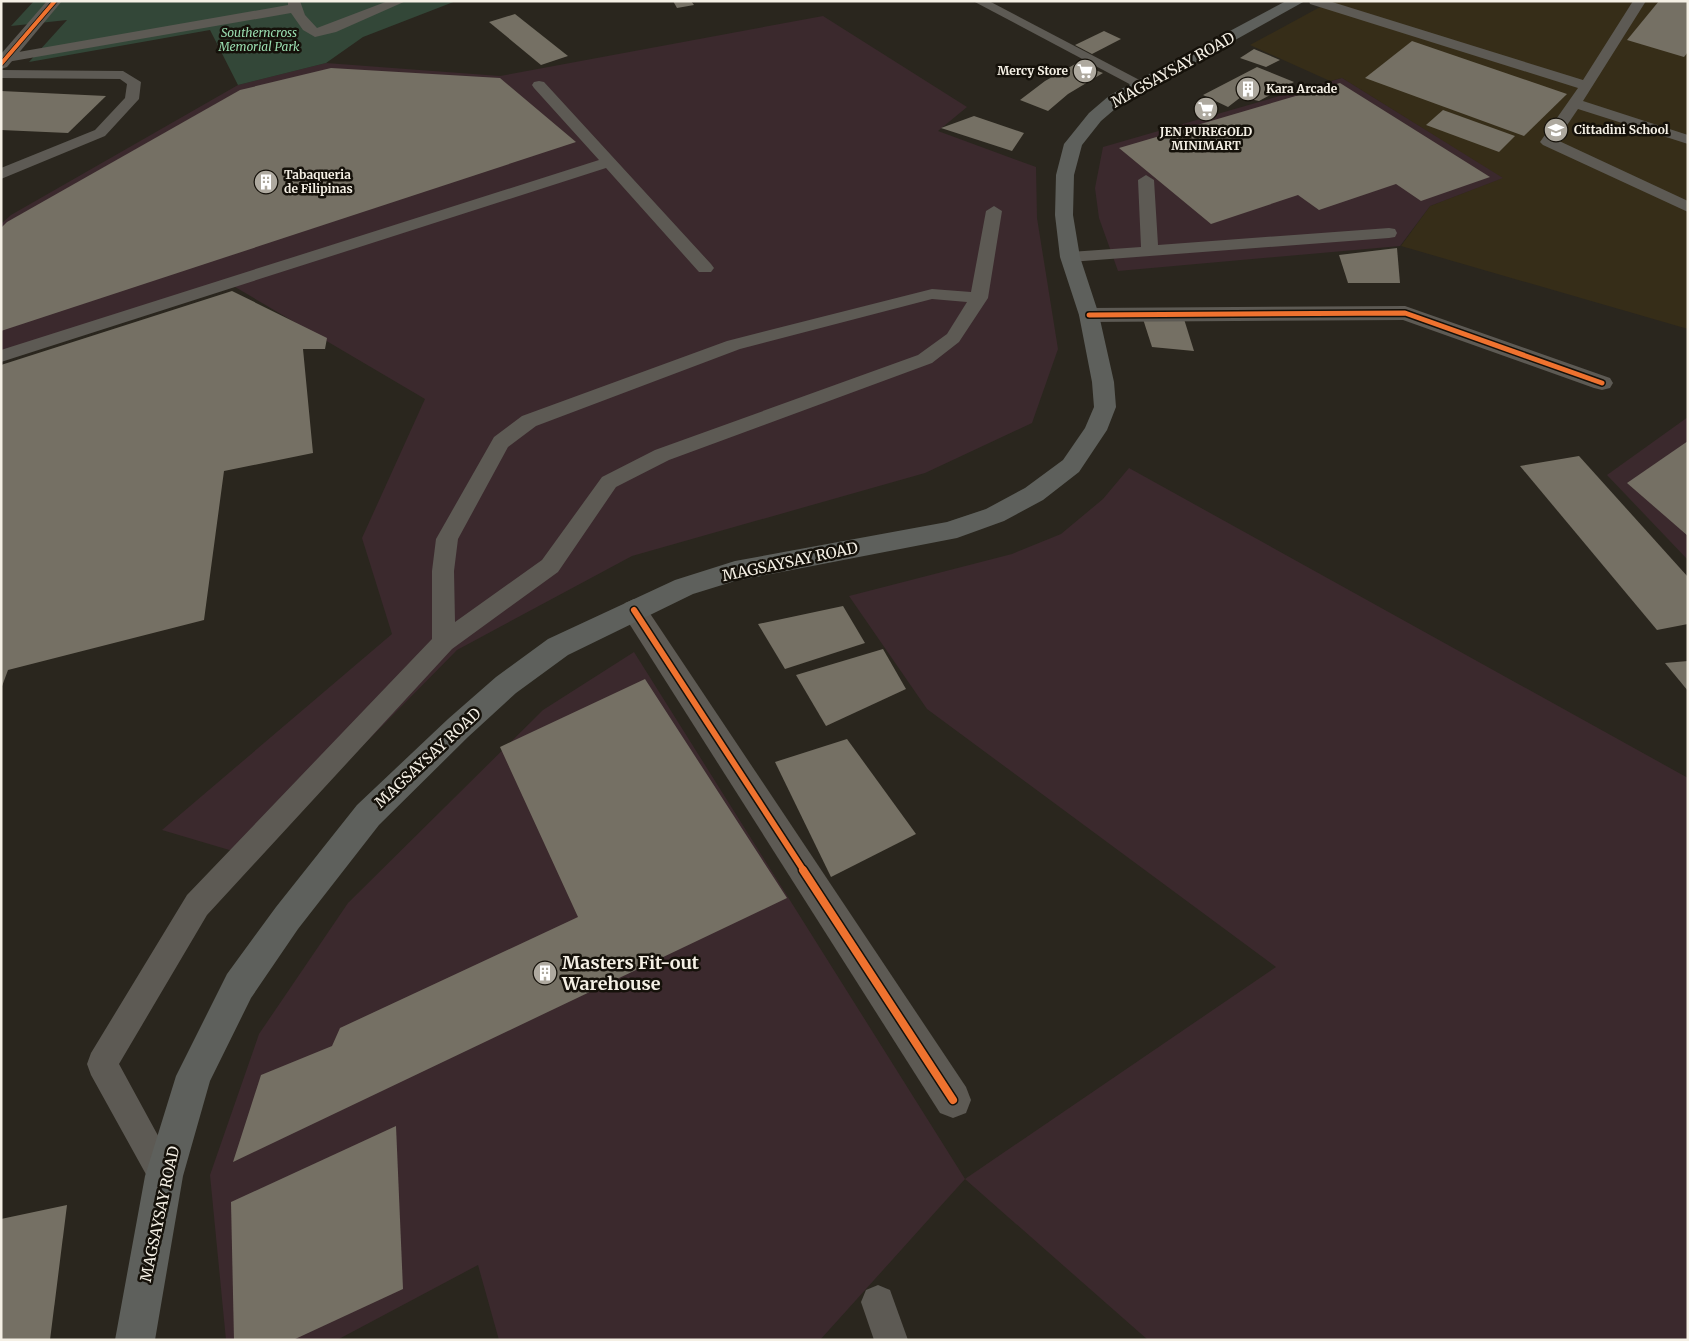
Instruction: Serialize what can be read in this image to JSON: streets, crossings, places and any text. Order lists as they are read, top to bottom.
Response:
{
  "streets": {
    "main road": ["MAGSAYSAY ROAD"]
  },
  "parks": ["Southerncross Memorial Park"],
  "places": {
    "supermarket": ["Mercy Store", "JEN PUREGOLD MINIMART"],
    "building": ["Kara Arcade", "Tabaqueria de Filipinas", "Masters Fit-out Warehouse"],
    "school or university": ["Cittadini School"]
  }
}
